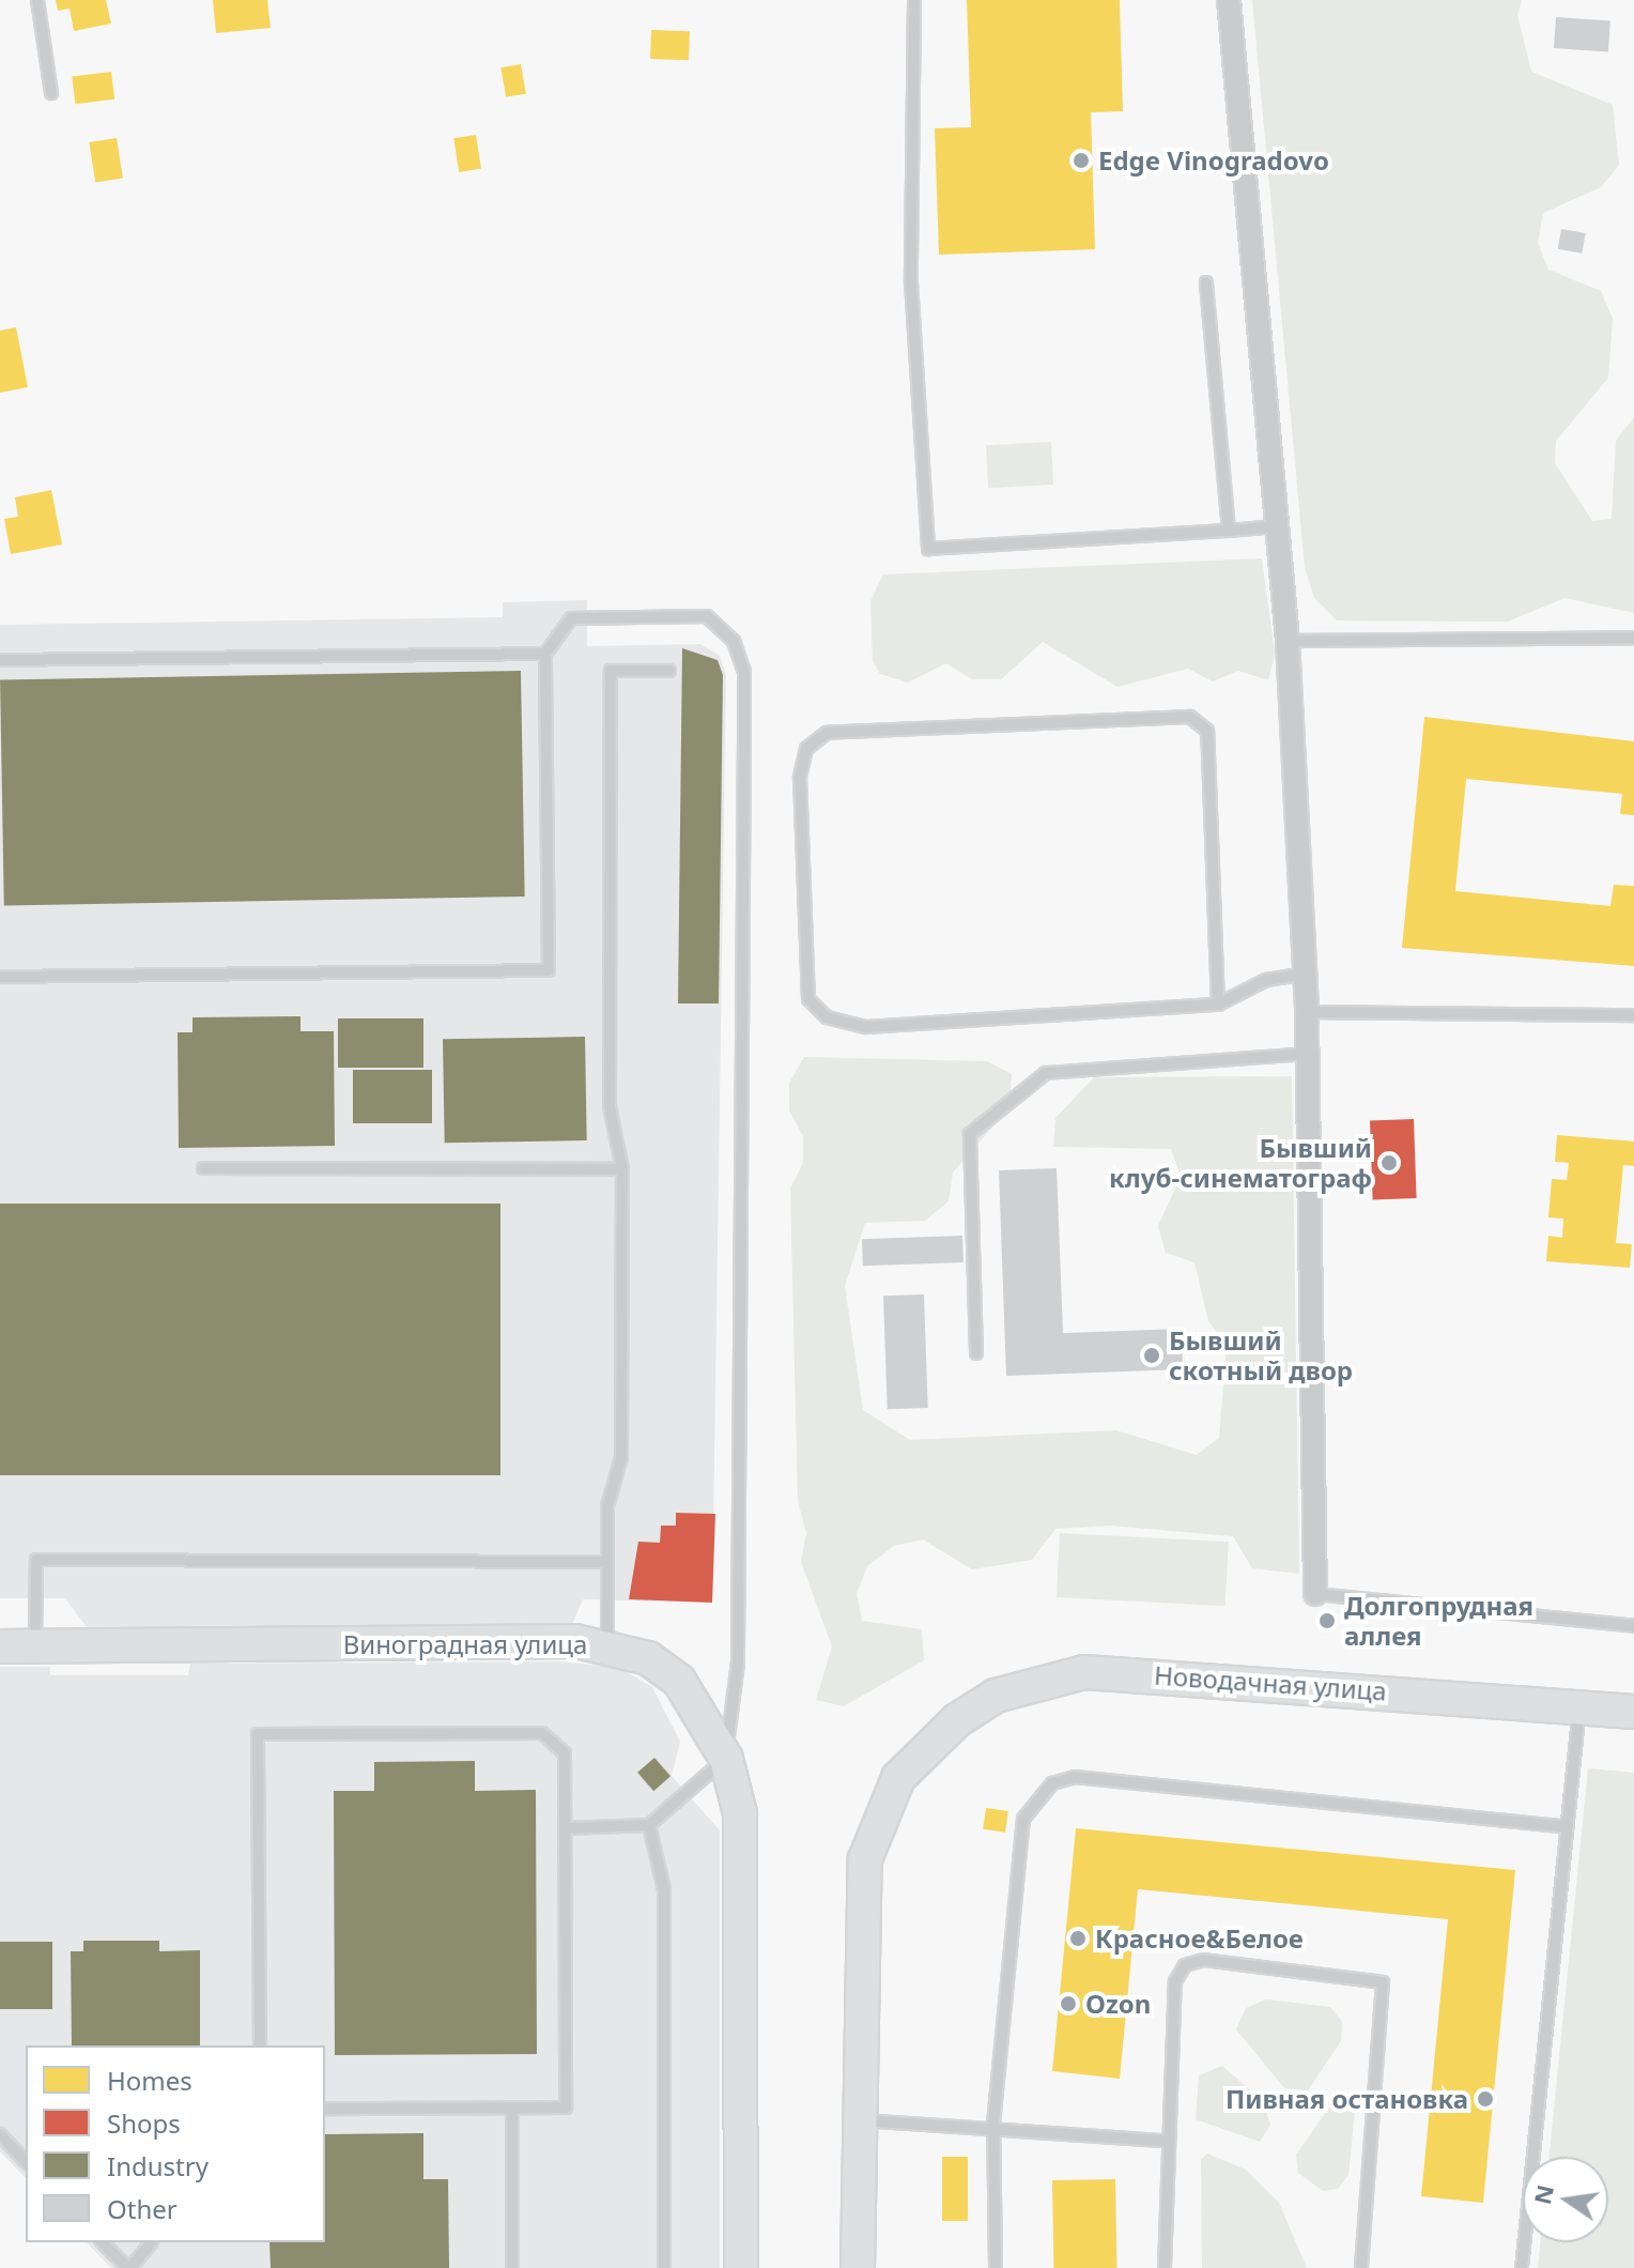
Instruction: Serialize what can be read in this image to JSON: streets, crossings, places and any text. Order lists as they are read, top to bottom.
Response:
{
  "streets": {
    "street": ["Виноградная улица", "Новодачная улица"]
  },
  "places": [
    "Edge Vinogradovo",
    "Бывший клуб-синематограф",
    "Бывший скотный двор",
    "Долгопрудная аллея",
    "Красное&Белое",
    "Ozon",
    "Пивная остановка"
  ],
  "legend": [
    "Homes",
    "Shops",
    "Industry",
    "Other"
  ],
  "north": "left"
}
